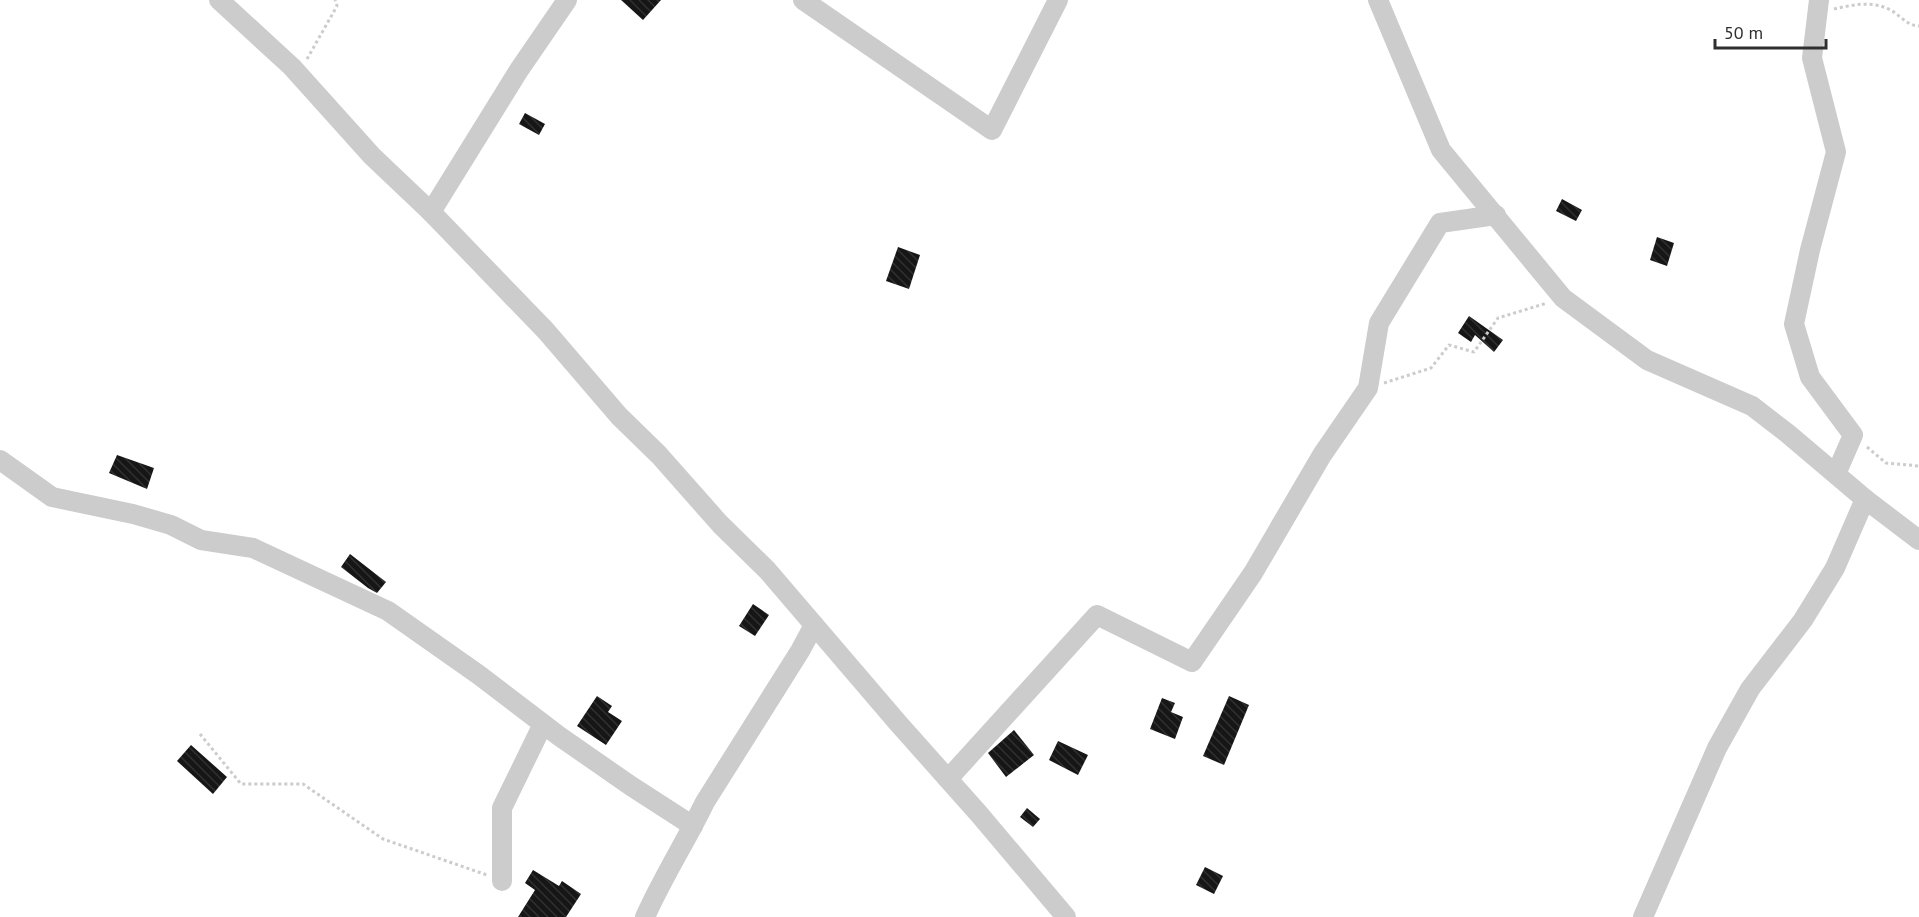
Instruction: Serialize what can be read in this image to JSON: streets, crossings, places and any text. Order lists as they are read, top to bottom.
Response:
{
  "scale_bar": "50 m"
}
